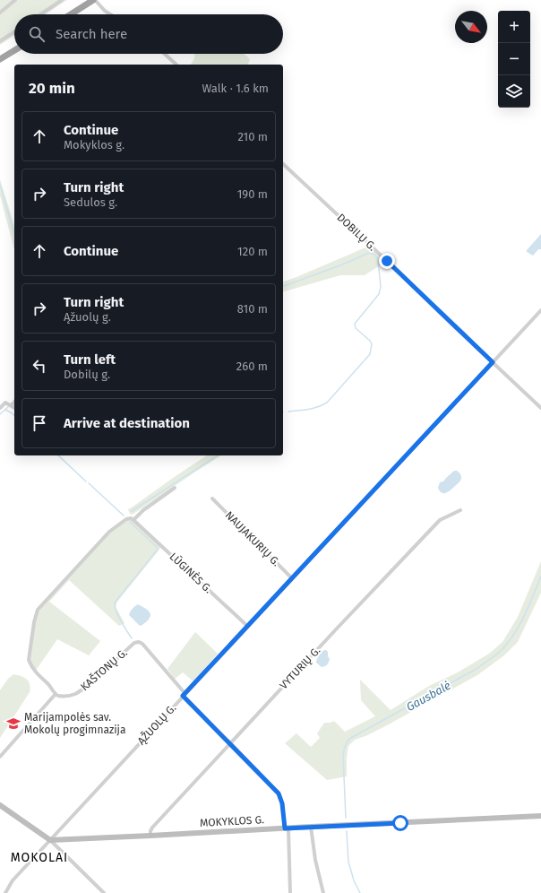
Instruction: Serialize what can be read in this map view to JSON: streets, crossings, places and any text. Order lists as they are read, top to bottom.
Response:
{
  "streets": {
    "main road": ["MOKYKLOS G."],
    "street": [
      "DOBILŲ G.",
      "NAUJAKURIŲ G.",
      "LŪGINĖS G.",
      "VYTURIŲ G.",
      "KAŠTONŲ G.",
      "ĄŽUOLŲ G."
    ]
  },
  "crossings": [
    ["DOBILŲ G.", "ĄŽUOLŲ G."],
    ["NAUJAKURIŲ G.", "ĄŽUOLŲ G."],
    ["LŪGINĖS G.", "ĄŽUOLŲ G."],
    ["VYTURIŲ G.", "MOKYKLOS G."],
    ["KAŠTONŲ G.", "ĄŽUOLŲ G."],
    ["ĄŽUOLŲ G.", "MOKYKLOS G."]
  ],
  "districts": ["MOKOLAI"],
  "water": ["Gausbalė"],
  "places": {
    "school or university": ["Marijampolės sav. Mokolų progimnazija"]
  },
  "north": "bottom right",
  "page": {
    "map_buttons": ["+", "−"],
    "search": "Search here",
    "heading": ["20 min", "Walk · 1.6 km"],
    "list": [
      ["Continue", "Mokyklos g.", "210 m"],
      ["Turn right", "Sedulos g.", "190 m"],
      ["Continue", "120 m"],
      ["Turn right", "Ąžuolų g.", "810 m"],
      ["Turn left", "Dobilų g.", "260 m"],
      "Arrive at destination"
    ]
  }
}
